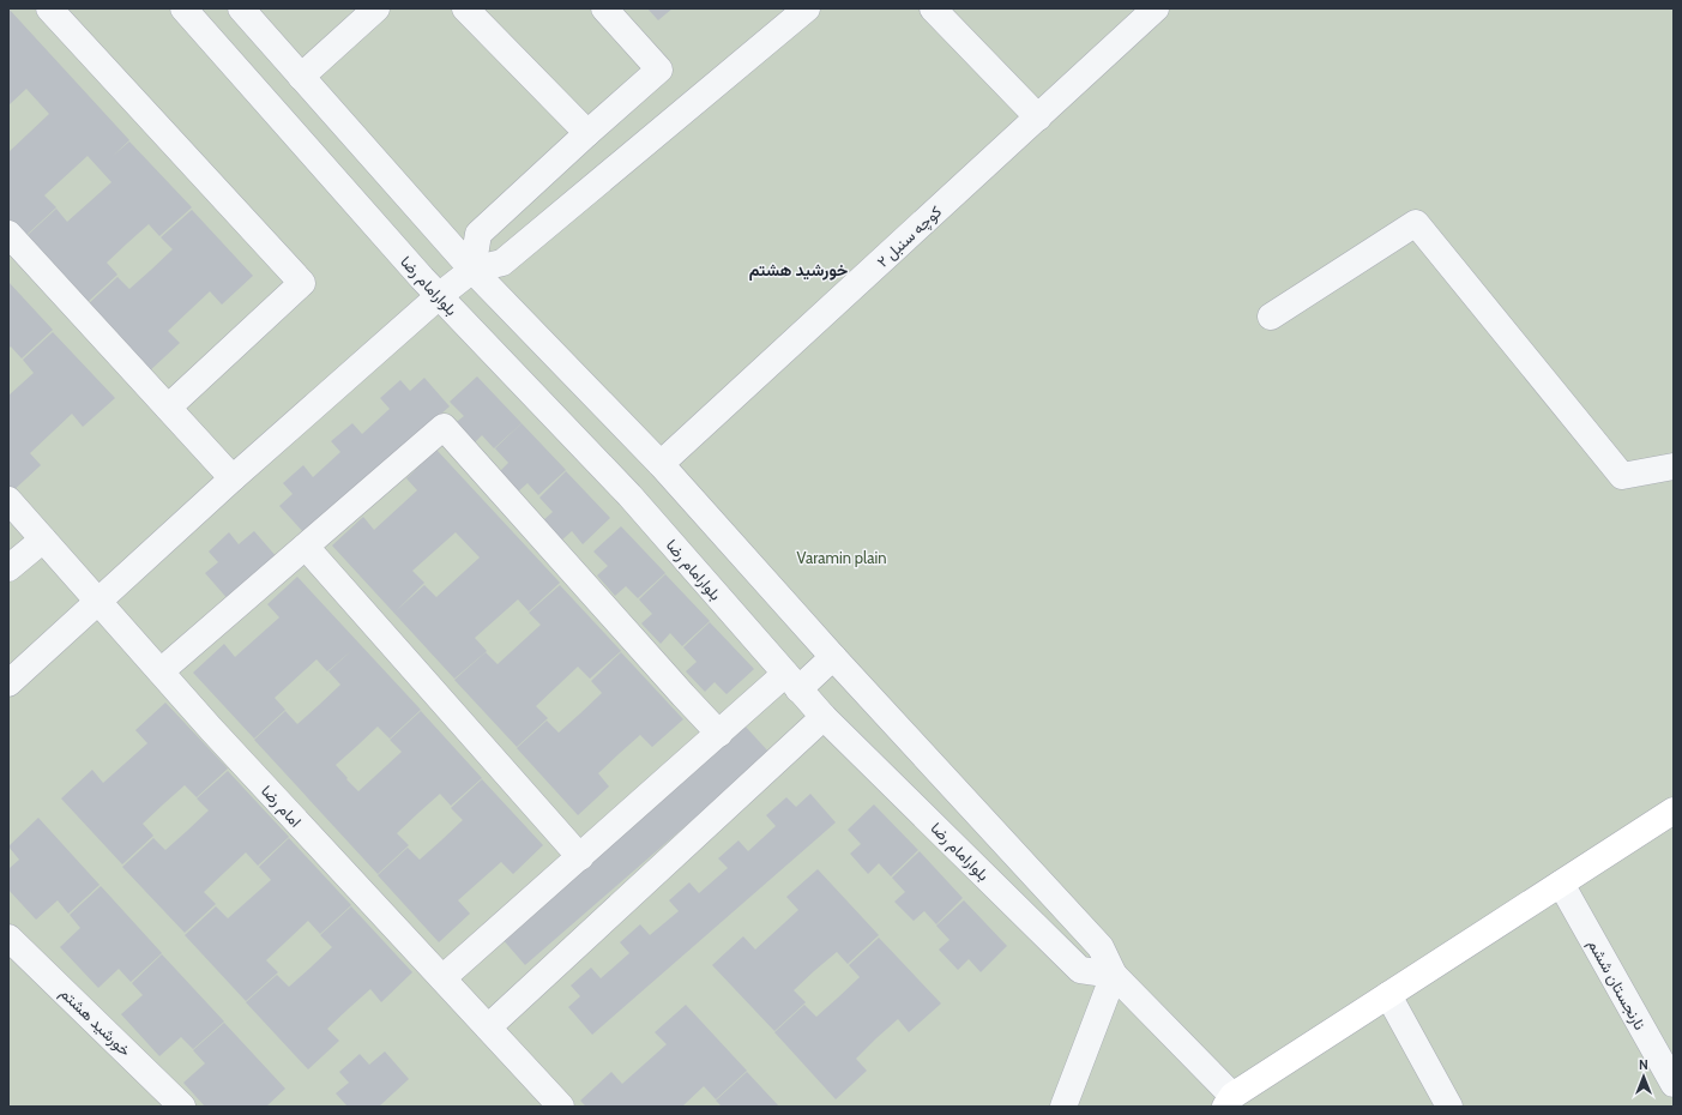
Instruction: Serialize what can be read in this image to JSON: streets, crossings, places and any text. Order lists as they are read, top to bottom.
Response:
{
  "streets": {
    "street": [
      "کوچه سنبل ۲",
      "بلوارامام رضا",
      "امام رضا",
      "نارنجستان ششم",
      "خورشید هشتم"
    ]
  },
  "districts": ["خورشید هشتم"],
  "parks": ["Varamin plain"],
  "north": "top"
}
